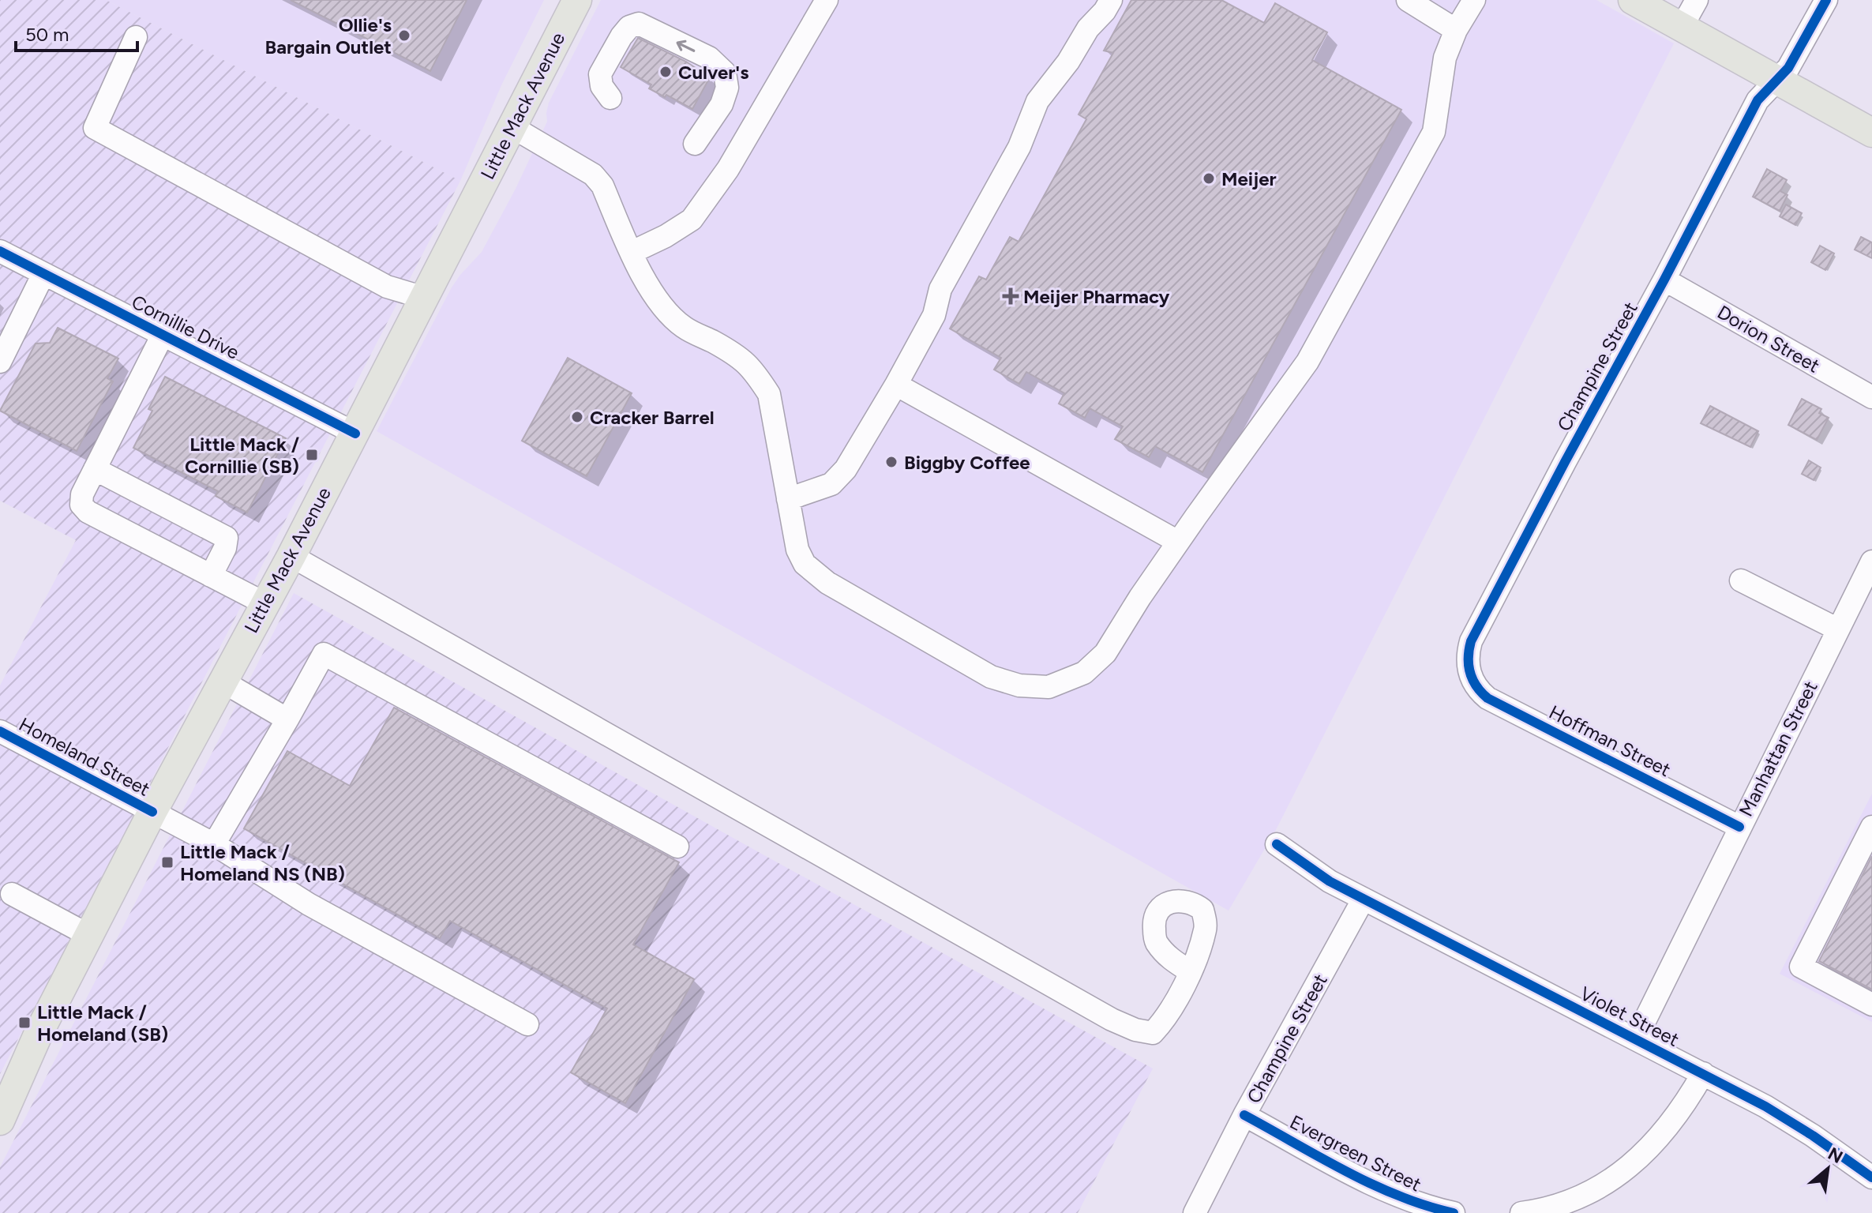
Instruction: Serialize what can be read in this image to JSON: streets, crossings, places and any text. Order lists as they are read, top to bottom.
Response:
{
  "streets": {
    "main road": ["Little Mack Avenue"],
    "street": [
      "Cornillie Drive",
      "Dorion Street",
      "Champine Street",
      "Hoffman Street",
      "Manhattan Street",
      "Homeland Street",
      "Violet Street",
      "Evergreen Street"
    ]
  },
  "crossings": [
    ["Little Mack Avenue", "Cornillie Drive"],
    ["Little Mack Avenue", "Homeland Street"],
    ["Dorion Street", "Champine Street"],
    ["Champine Street", "Hoffman Street"],
    ["Champine Street", "Violet Street"],
    ["Champine Street", "Evergreen Street"],
    ["Hoffman Street", "Manhattan Street"],
    ["Manhattan Street", "Violet Street"]
  ],
  "places": {
    "other": [
      "Ollie's Bargain Outlet",
      "Culver's",
      "Meijer",
      "Cracker Barrel",
      "Biggby Coffee"
    ],
    "health": ["Meijer Pharmacy"],
    "transit": ["Little Mack / Cornillie (SB)", "Little Mack / Homeland NS (NB)", "Little Mack / Homeland (SB)"]
  },
  "scale_bar": "50 m",
  "north": "top right"
}
